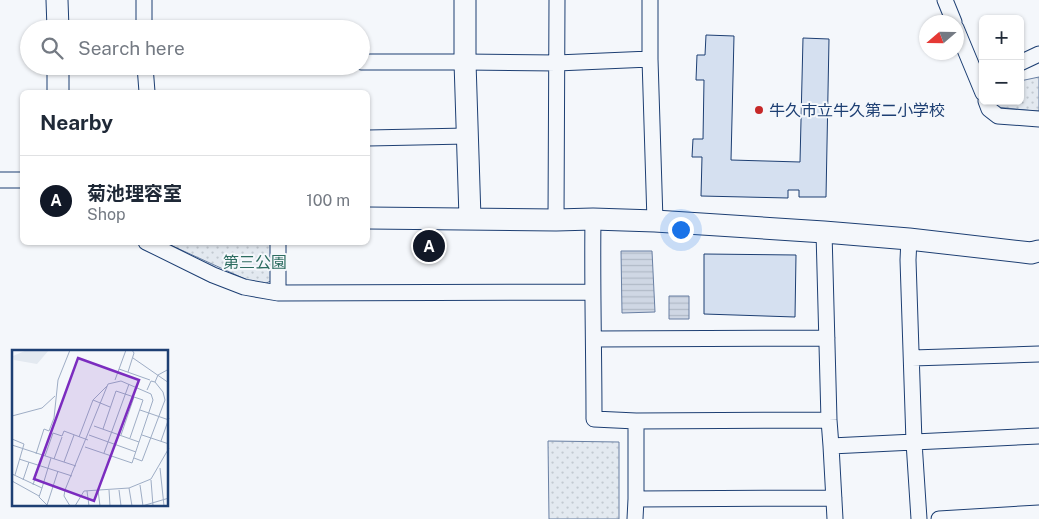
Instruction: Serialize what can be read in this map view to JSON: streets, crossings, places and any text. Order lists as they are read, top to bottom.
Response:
{
  "parks": ["第三公園"],
  "places": ["牛久市立牛久第二小学校"],
  "north": "left",
  "page": {
    "map_buttons": ["+", "−"],
    "search": "Search here",
    "heading": "Nearby",
    "list": [
      {
        "mark": "A",
        "name": "菊池理容室",
        "note": "Shop",
        "value": "100 m"
      }
    ],
    "pins": "A"
  }
}
